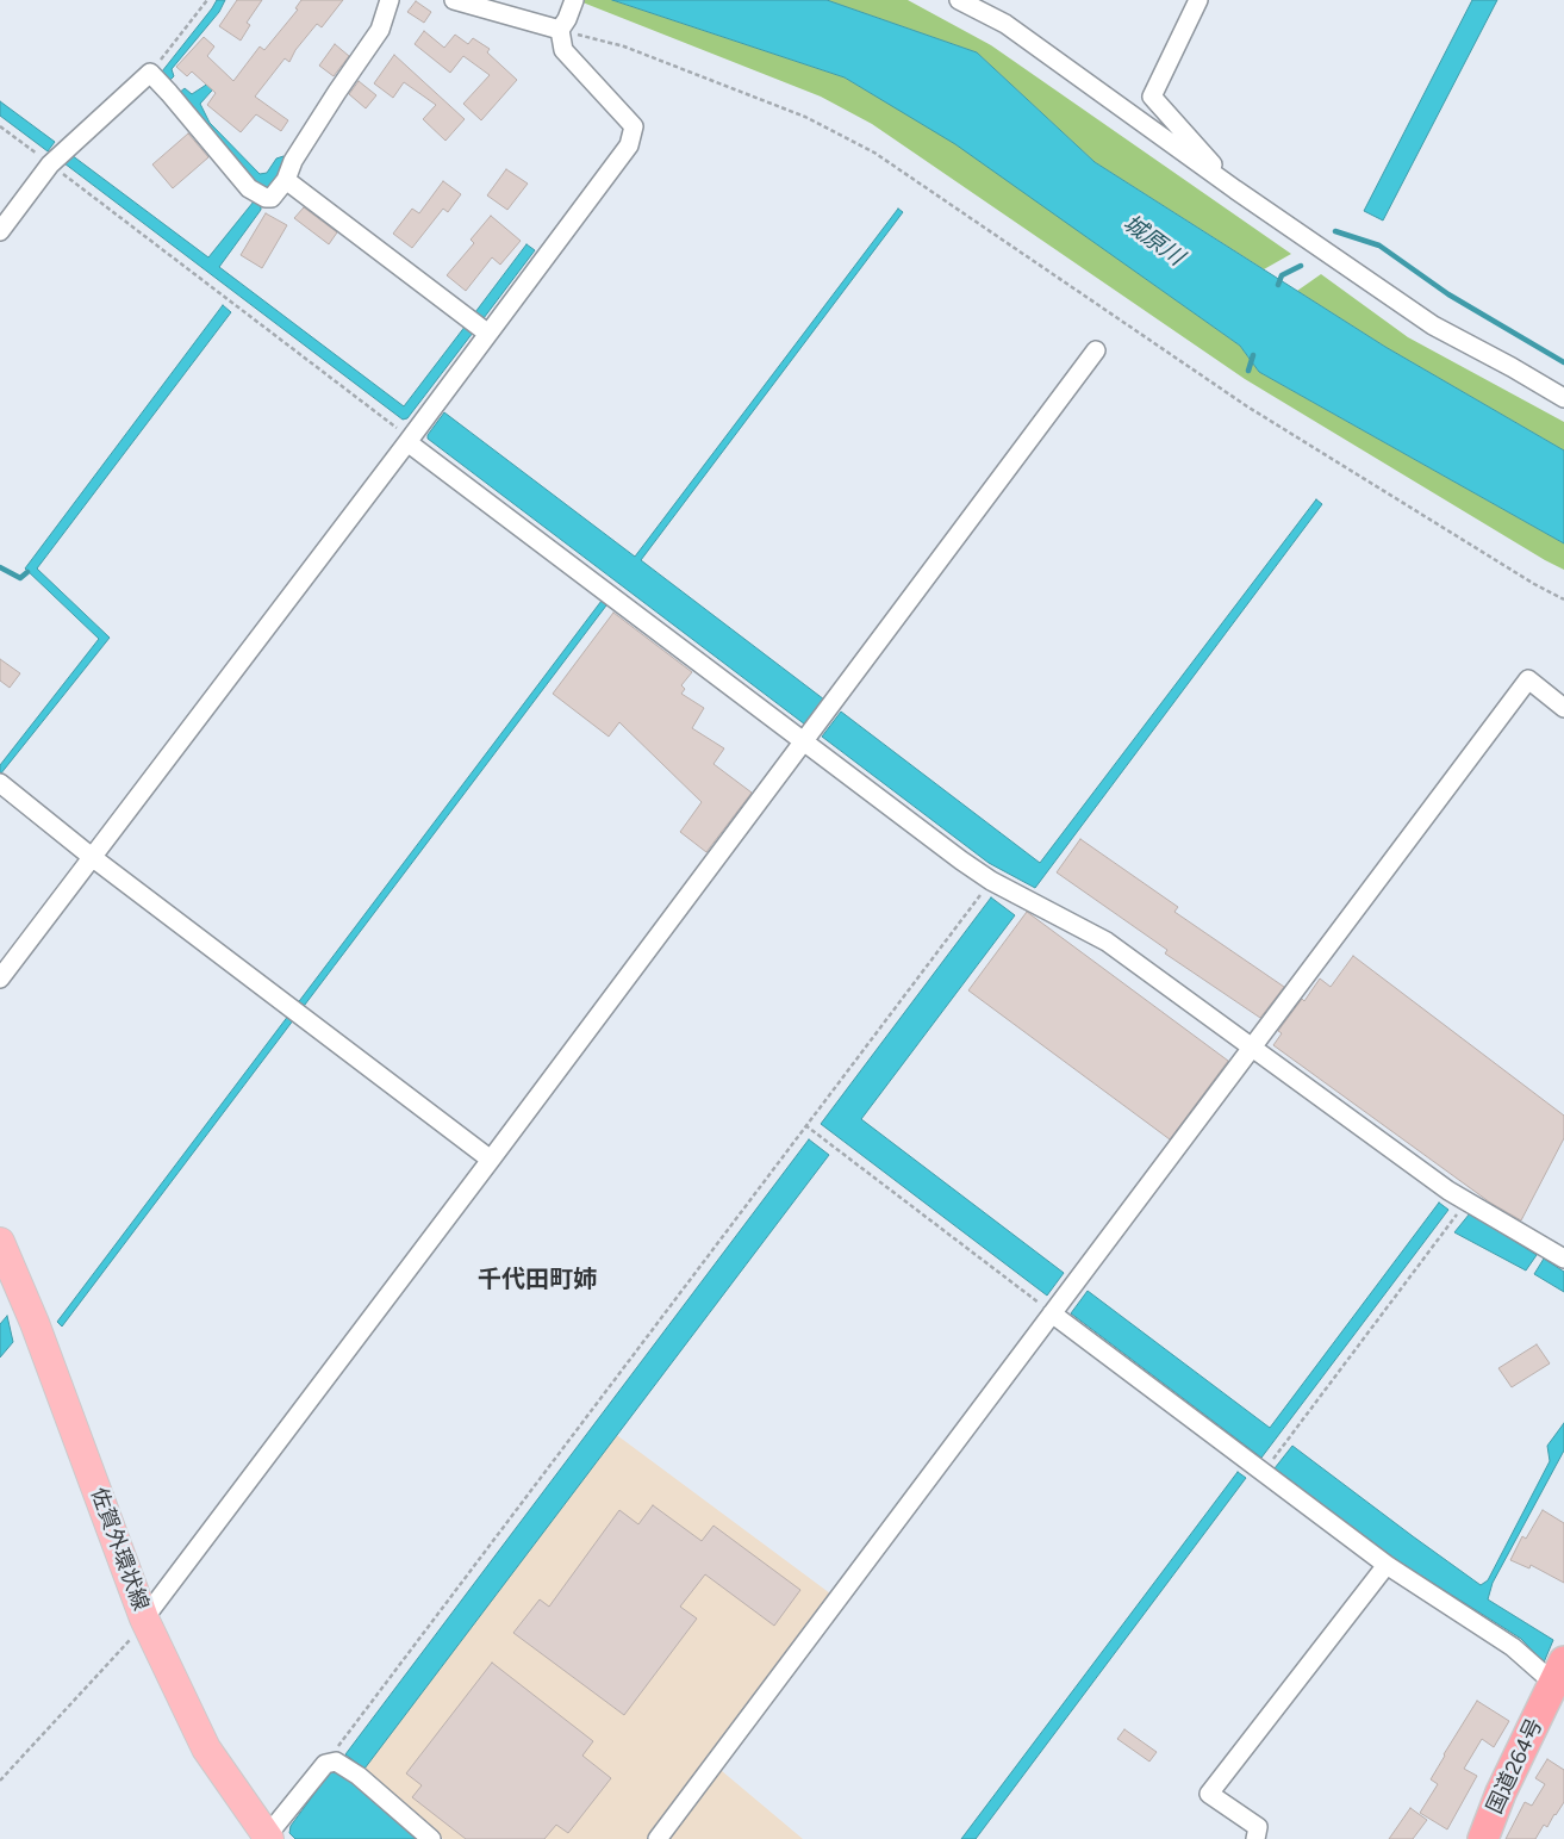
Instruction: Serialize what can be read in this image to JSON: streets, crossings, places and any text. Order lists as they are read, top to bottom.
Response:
{
  "streets": {
    "highway": ["国道264号"],
    "main road": ["佐賀外環状線"]
  },
  "districts": ["千代田町姉"],
  "water": ["城原川"]
}
